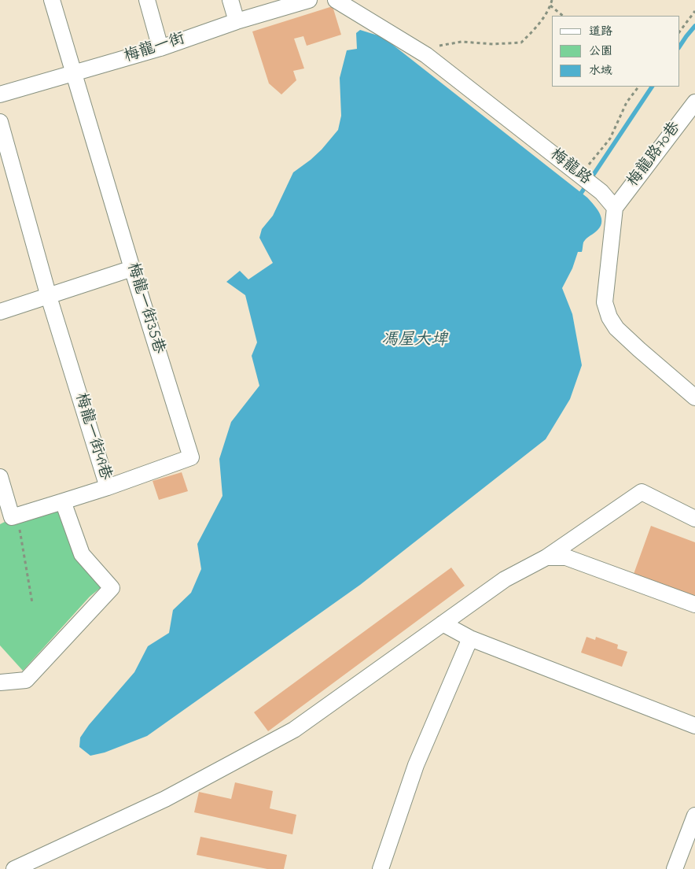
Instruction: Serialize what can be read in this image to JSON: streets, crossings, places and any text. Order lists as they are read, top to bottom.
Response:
{
  "streets": {
    "street": [
      "梅龍一街",
      "梅龍路70巷",
      "梅龍路",
      "梅龍一街35巷",
      "梅龍一街49巷"
    ]
  },
  "crossings": [
    ["梅龍一街", "梅龍一街35巷"],
    ["梅龍路70巷", "梅龍路"],
    ["梅龍一街35巷", "梅龍一街49巷"]
  ],
  "water": ["馮屋大埤"],
  "legend": ["道路", "公園", "水域"]
}
